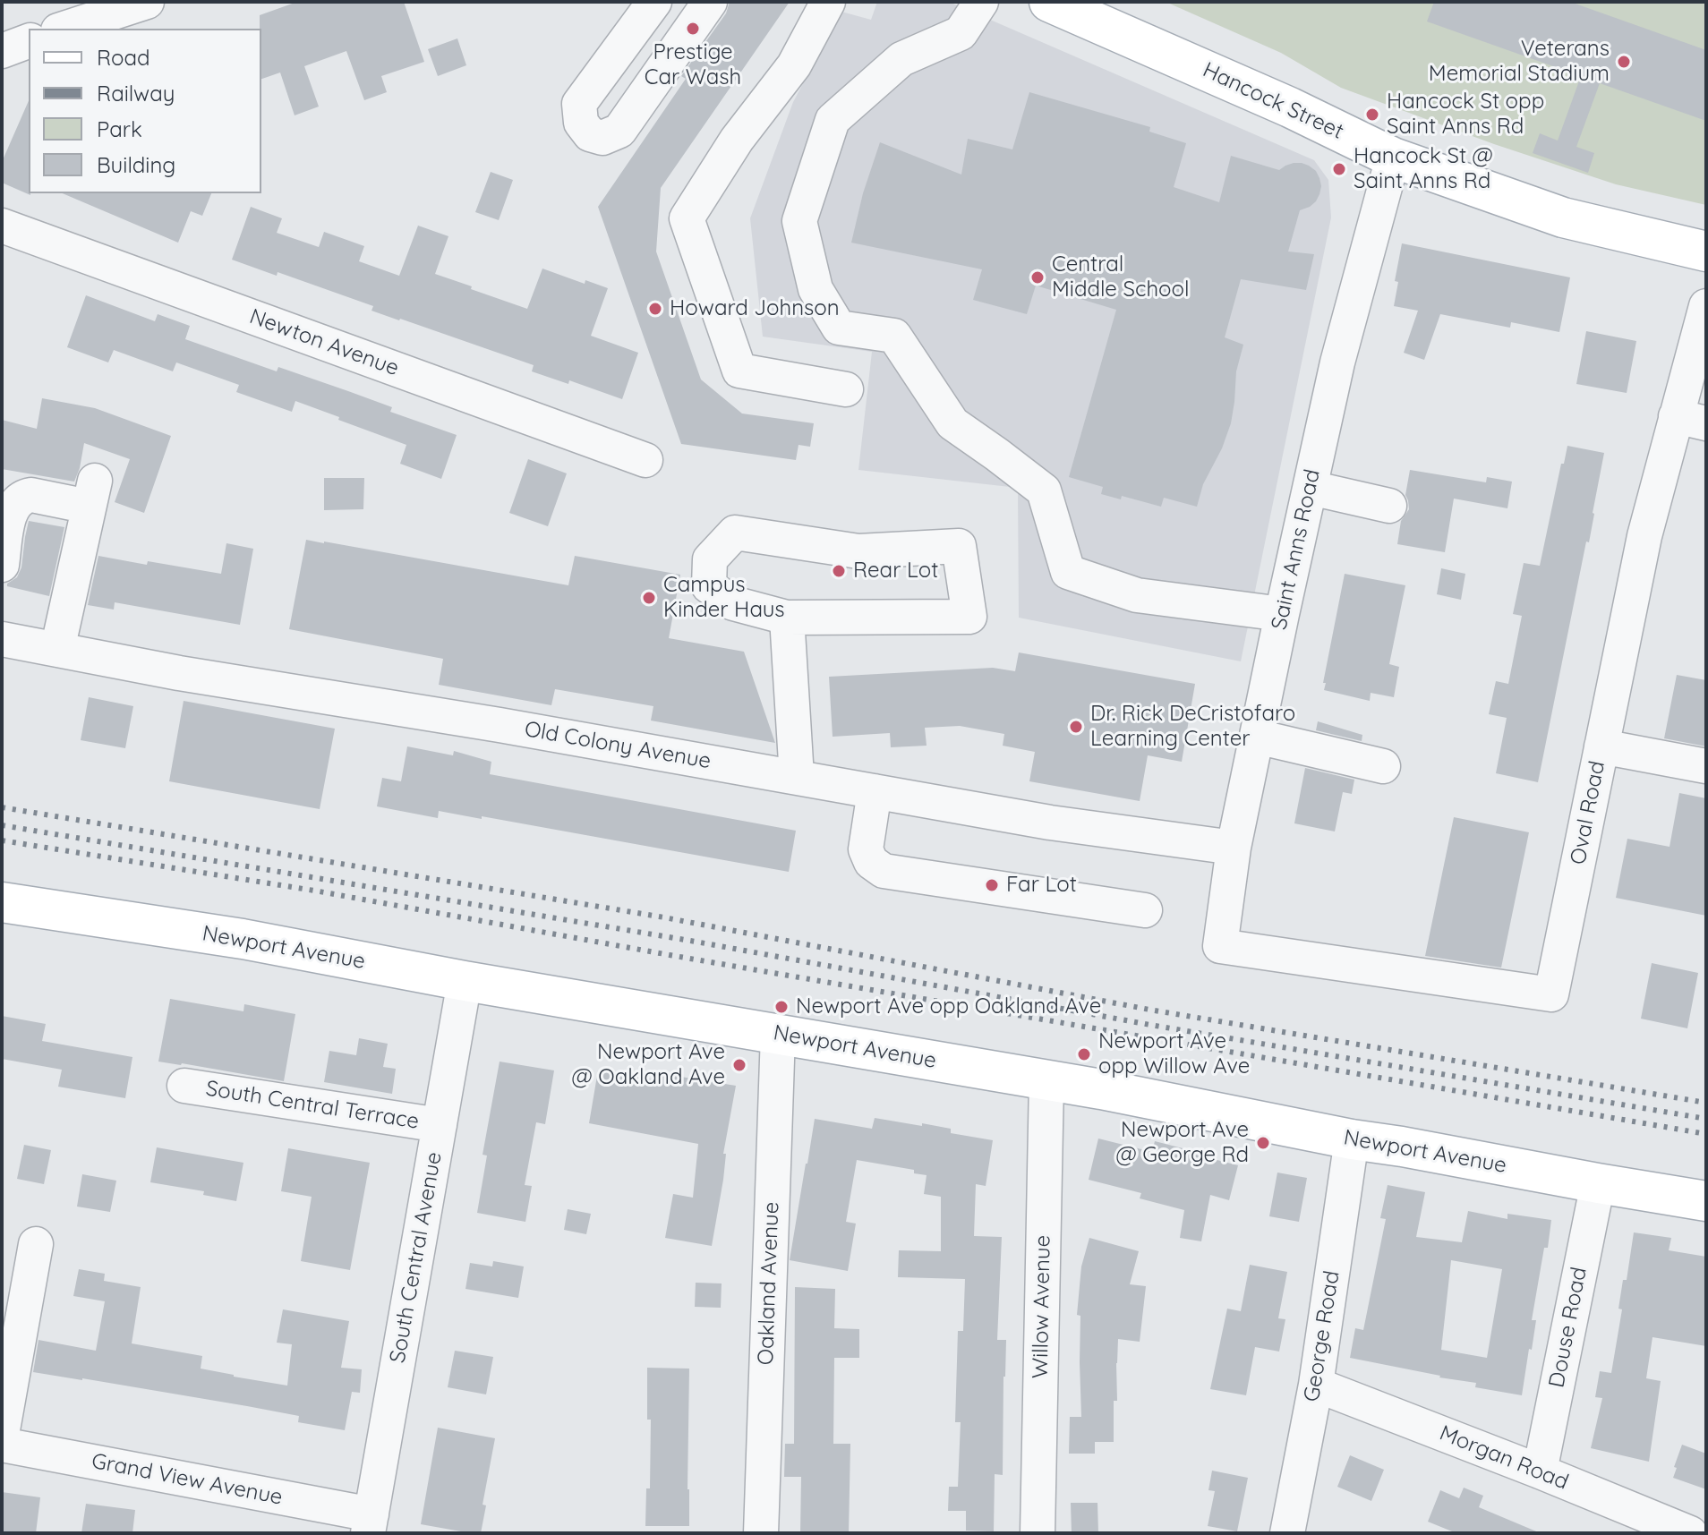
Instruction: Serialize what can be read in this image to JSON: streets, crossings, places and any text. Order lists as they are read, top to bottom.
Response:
{
  "streets": {
    "main road": ["Hancock Street", "Newport Avenue"],
    "street": [
      "Newton Avenue",
      "Saint Anns Road",
      "Old Colony Avenue",
      "Oval Road",
      "South Central Terrace",
      "South Central Avenue",
      "Oakland Avenue",
      "Willow Avenue",
      "Douse Road",
      "George Road",
      "Morgan Road",
      "Grand View Avenue"
    ]
  },
  "crossings": [
    ["Hancock Street", "Saint Anns Road"],
    ["Saint Anns Road", "Old Colony Avenue"],
    ["Saint Anns Road", "Oval Road"],
    ["Newport Avenue", "South Central Avenue"],
    ["Newport Avenue", "Oakland Avenue"],
    ["Newport Avenue", "Willow Avenue"],
    ["Newport Avenue", "Douse Road"],
    ["Newport Avenue", "George Road"],
    ["South Central Terrace", "South Central Avenue"],
    ["South Central Avenue", "Grand View Avenue"],
    ["Douse Road", "Morgan Road"],
    ["George Road", "Morgan Road"]
  ],
  "places": [
    "Prestige Car Wash",
    "Veterans Memorial Stadium",
    "Hancock St opp Saint Anns Rd",
    "Hancock St @ Saint Anns Rd",
    "Central Middle School",
    "Howard Johnson",
    "Rear Lot",
    "Campus Kinder Haus",
    "Dr. Rick DeCristofaro Learning Center",
    "Far Lot",
    "Newport Ave opp Oakland Ave",
    "Newport Ave opp Willow Ave",
    "Newport Ave @ Oakland Ave",
    "Newport Ave @ George Rd"
  ],
  "legend": [
    "Road",
    "Railway",
    "Park",
    "Building"
  ]
}
